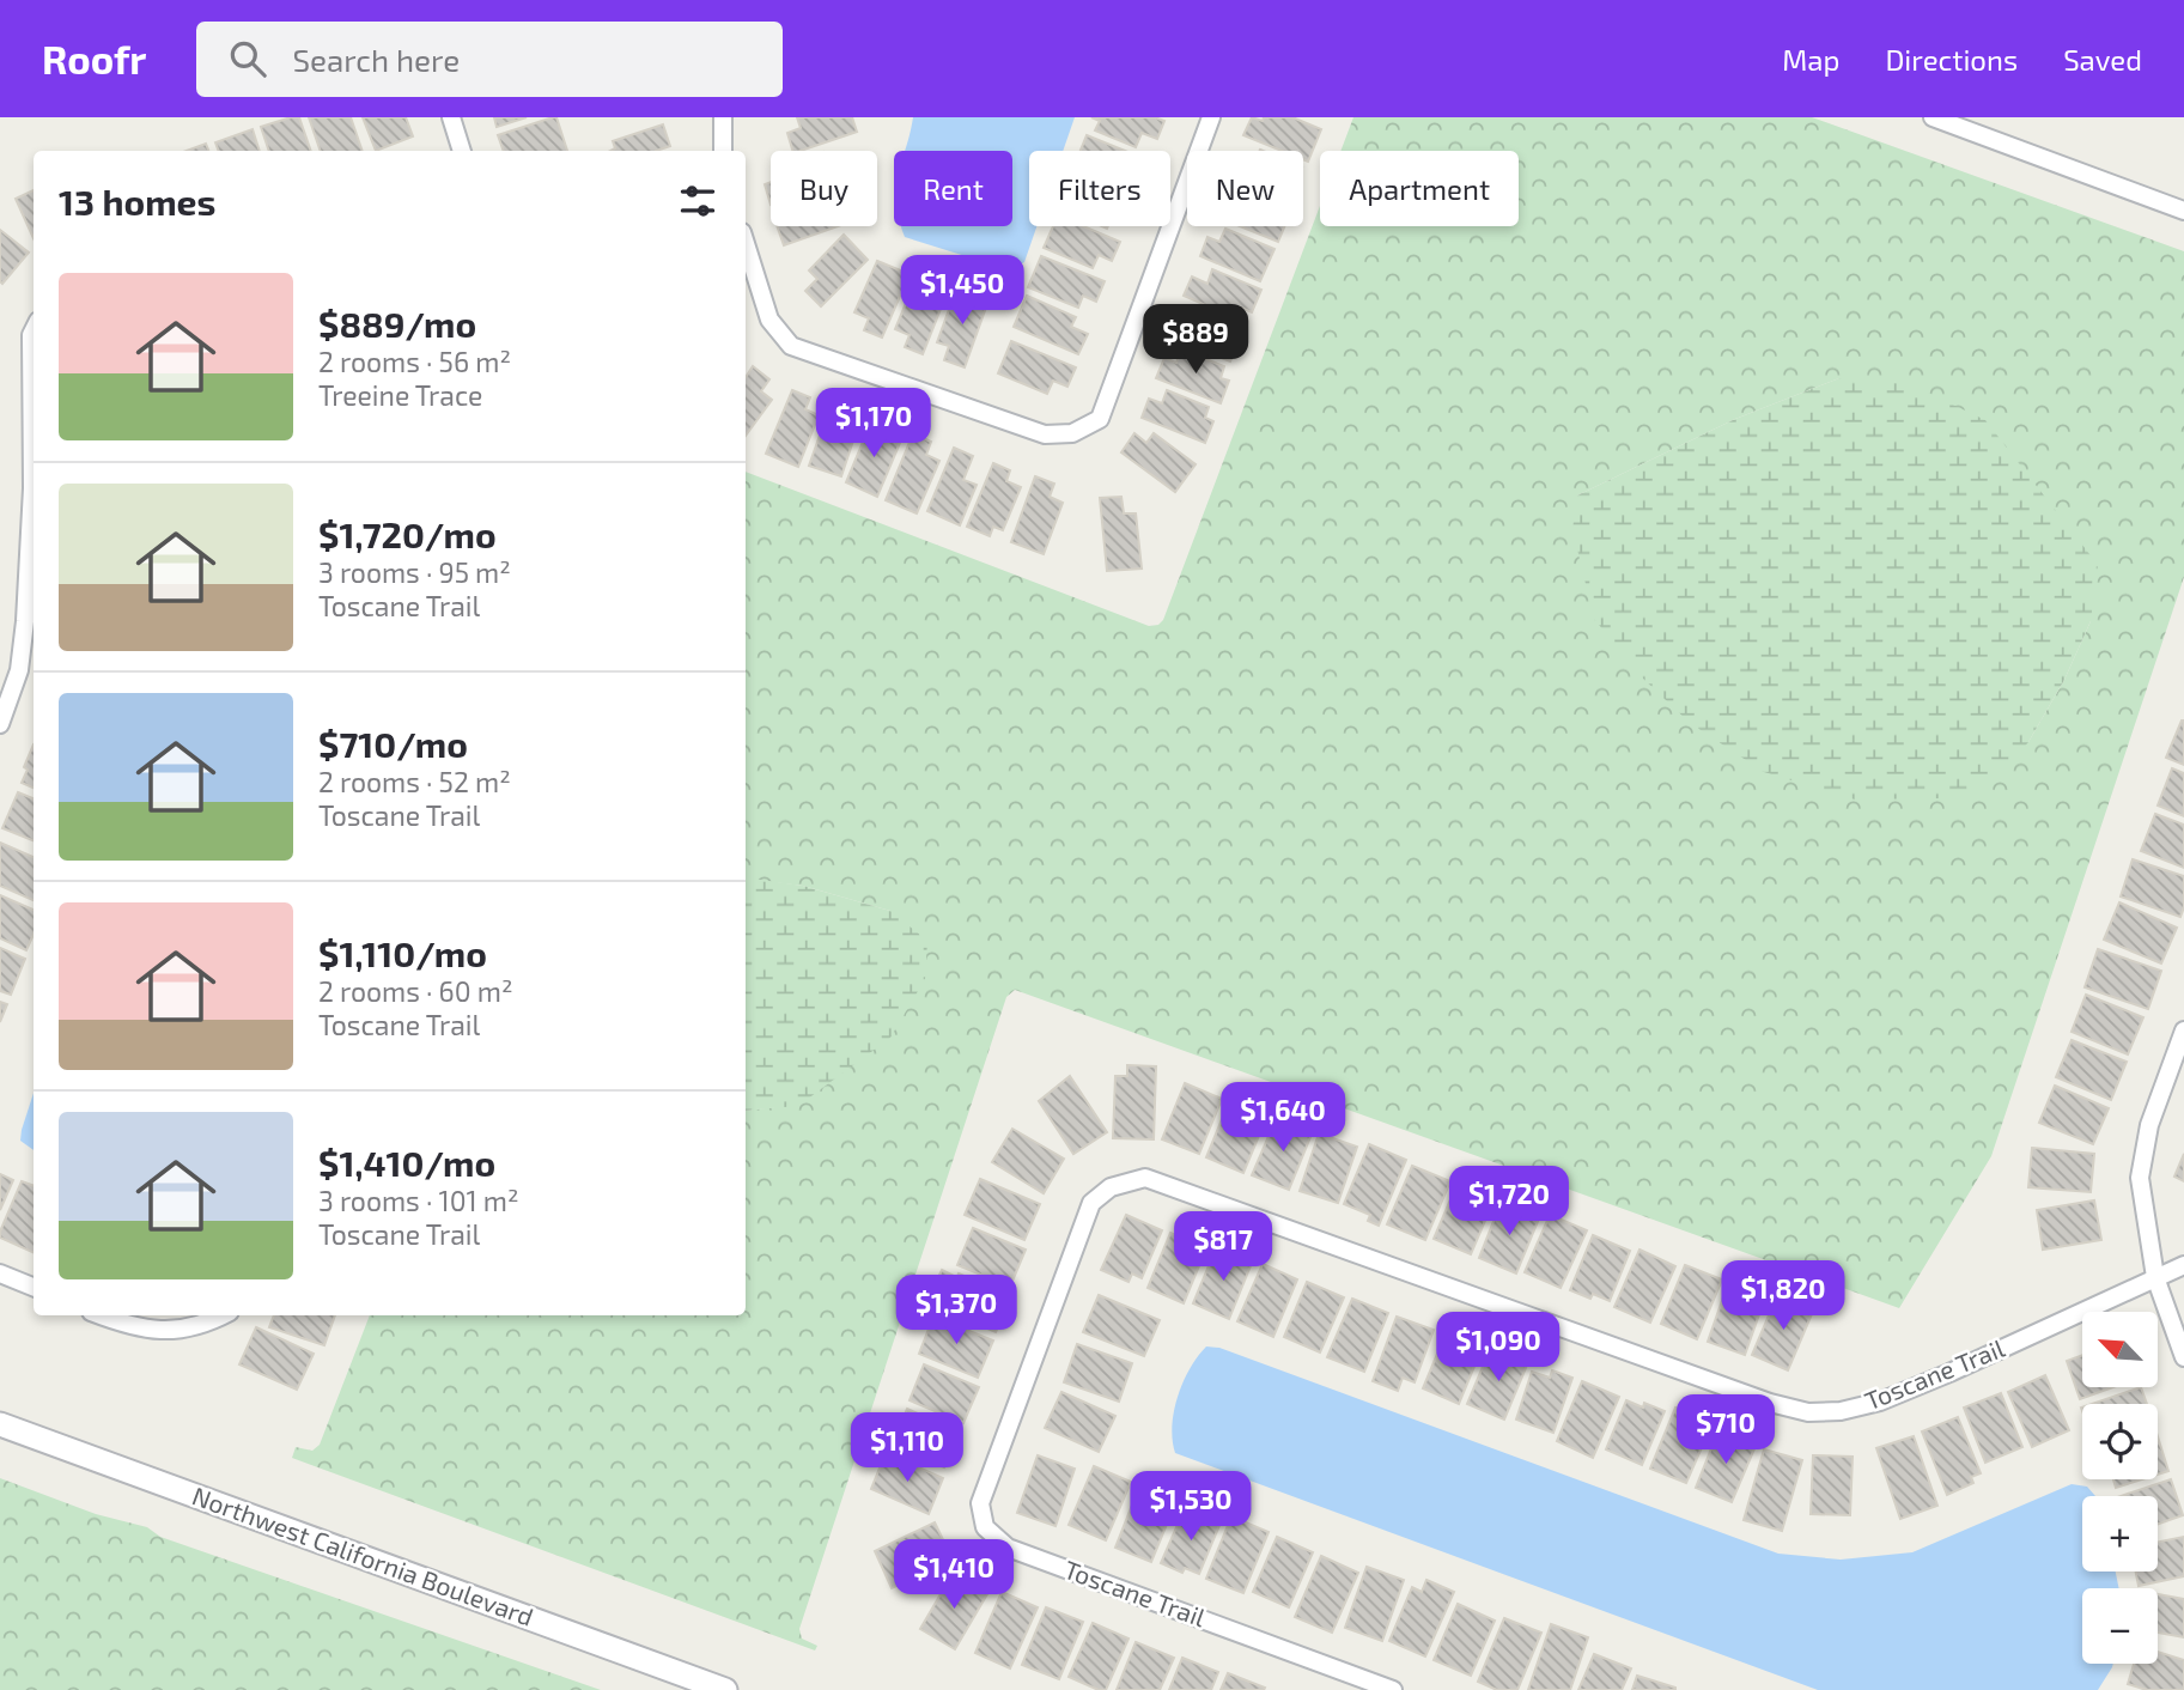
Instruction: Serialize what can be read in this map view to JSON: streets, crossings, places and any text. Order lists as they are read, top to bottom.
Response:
{
  "streets": {
    "street": ["Toscane Trail", "Northwest California Boulevard"]
  },
  "north": "top left",
  "page": {
    "header": "Roofr",
    "search": "Search here",
    "nav": ["Map", "Directions", "Saved"],
    "chip": [
      "Buy",
      "Rent",
      "Filters",
      "New",
      "Apartment"
    ],
    "heading": "13 homes",
    "list": [
      {
        "name": "$889/mo",
        "note": "2 rooms · 56 m² · Treeine Trace"
      },
      {
        "name": "$1,720/mo",
        "note": "3 rooms · 95 m² · Toscane Trail"
      },
      {
        "name": "$710/mo",
        "note": "2 rooms · 52 m² · Toscane Trail"
      },
      {
        "name": "$1,110/mo",
        "note": "2 rooms · 60 m² · Toscane Trail"
      },
      {
        "name": "$1,410/mo",
        "note": "3 rooms · 101 m² · Toscane Trail"
      }
    ],
    "price": [
      "$1,450",
      "$889",
      "$1,170",
      "$1,640",
      "$1,720",
      "$817",
      "$1,820",
      "$1,370",
      "$1,090",
      "$710",
      "$1,110",
      "$1,530",
      "$1,410"
    ],
    "map_buttons": ["+", "−"]
  }
}
